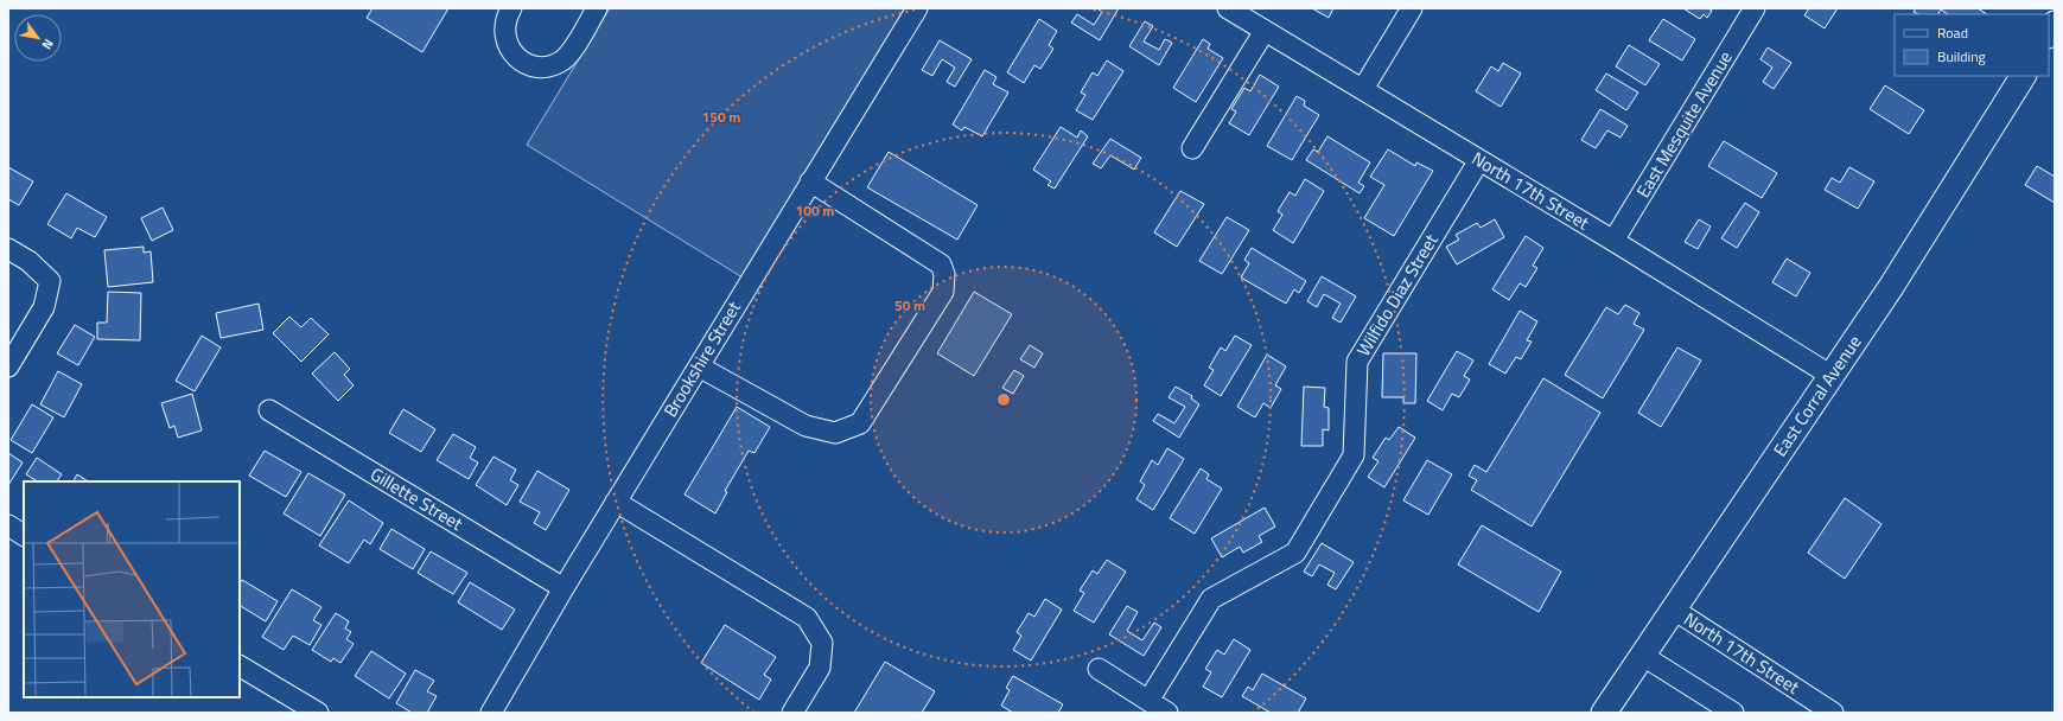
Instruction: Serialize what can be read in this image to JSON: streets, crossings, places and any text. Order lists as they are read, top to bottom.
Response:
{
  "streets": {
    "main road": ["East Corral Avenue"],
    "street": [
      "East Mesquite Avenue",
      "North 17th Street",
      "Wilfido Diaz Street",
      "Brookshire Street",
      "Gillette Street"
    ]
  },
  "crossings": [
    ["East Mesquite Avenue", "North 17th Street"],
    ["North 17th Street", "Wilfido Diaz Street"],
    ["North 17th Street", "East Corral Avenue"],
    ["Brookshire Street", "Gillette Street"]
  ],
  "legend": ["Road", "Building"],
  "north": "bottom right",
  "rings": ["150 m", "100 m", "50 m"]
}
